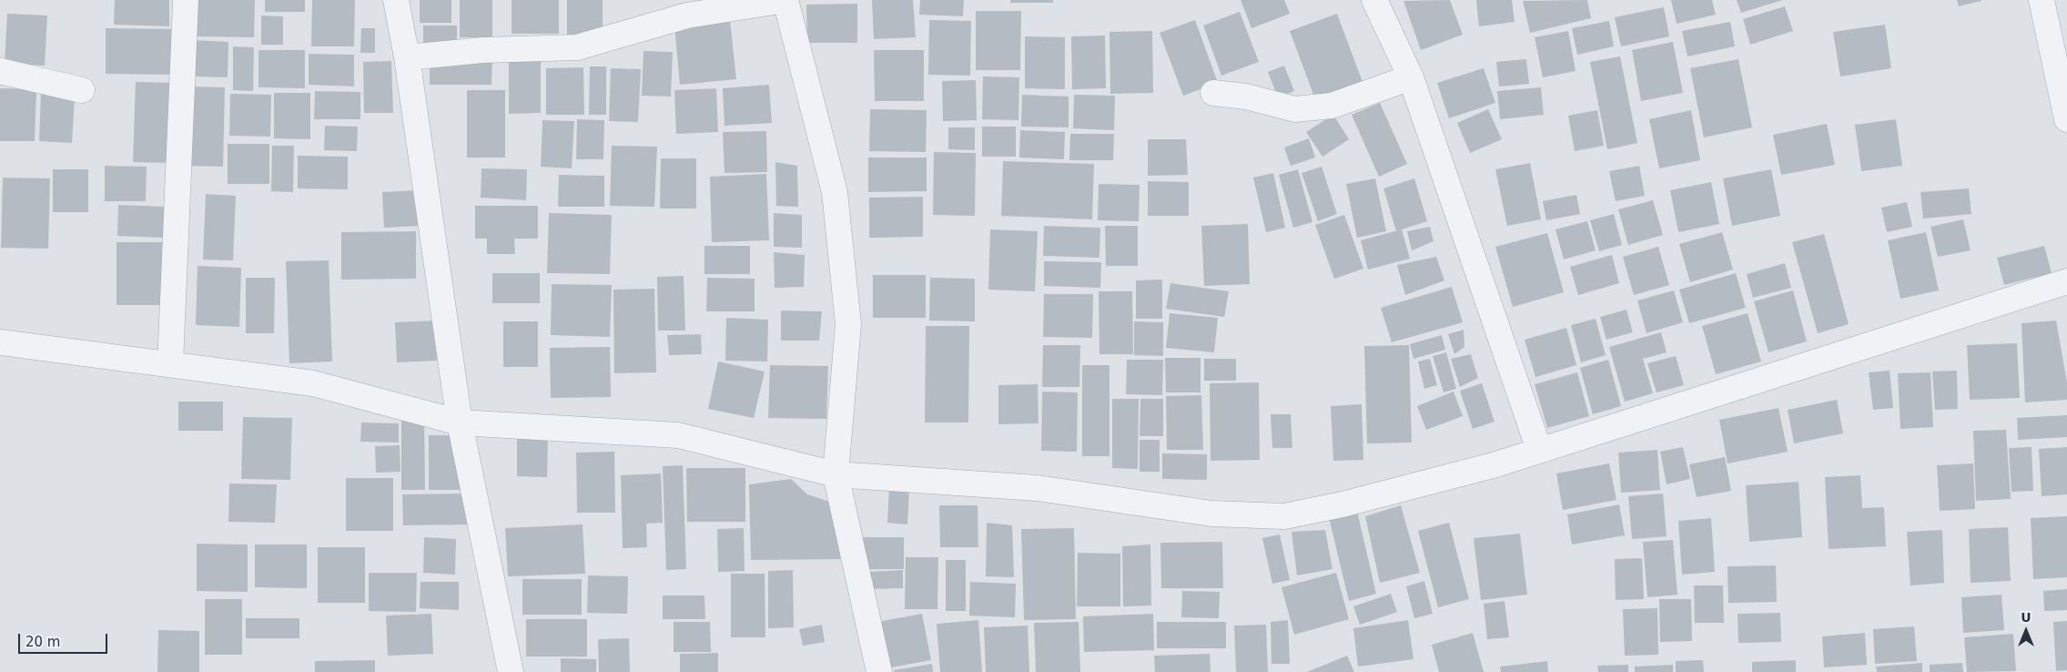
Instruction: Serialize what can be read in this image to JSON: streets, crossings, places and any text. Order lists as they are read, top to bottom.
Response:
{
  "scale_bar": "20 m",
  "north": "top"
}
